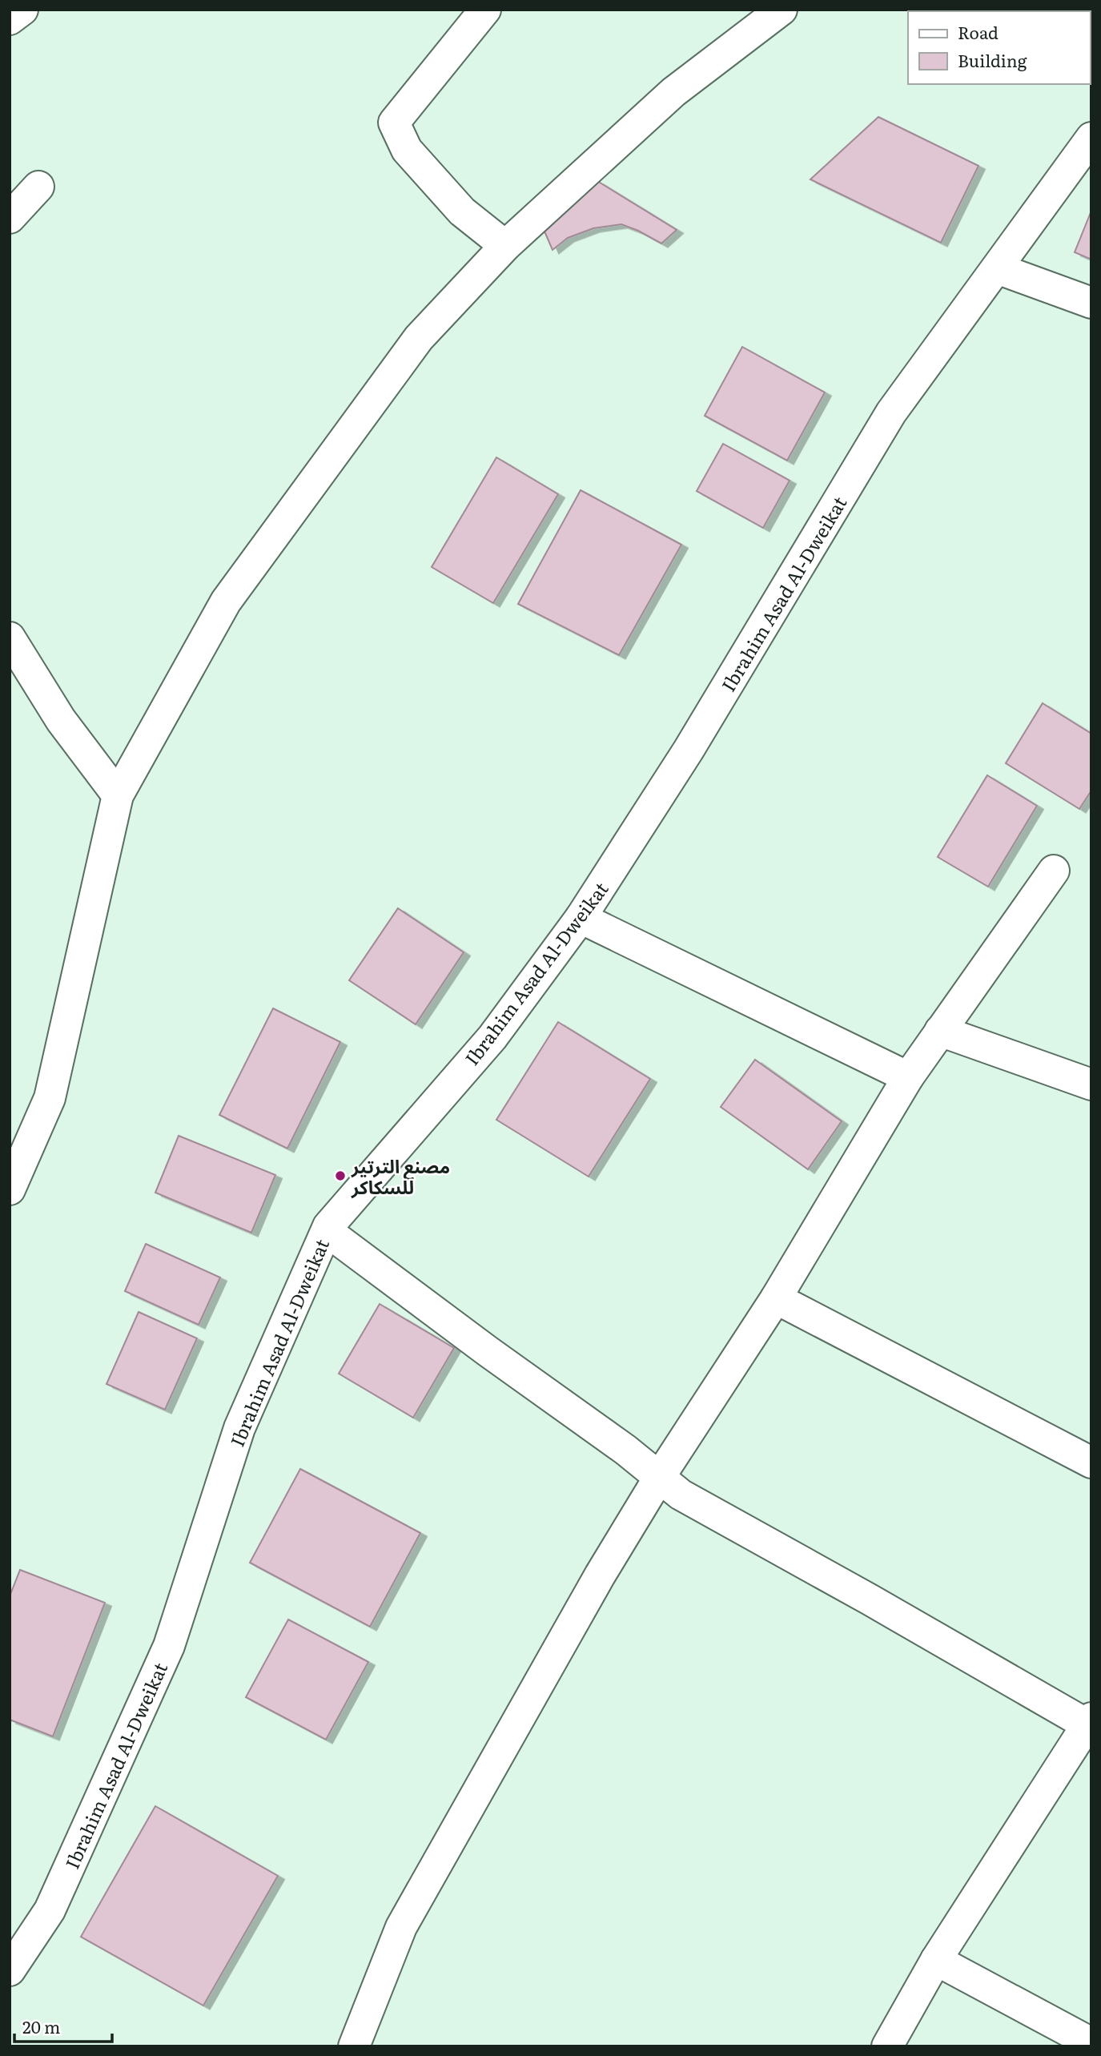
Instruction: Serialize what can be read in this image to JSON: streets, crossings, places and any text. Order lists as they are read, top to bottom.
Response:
{
  "streets": {
    "street": ["Ibrahim Asad Al-Dweikat"]
  },
  "places": ["مصنع الترتير للسكاكر"],
  "legend": ["Road", "Building"],
  "scale_bar": "20 m"
}
